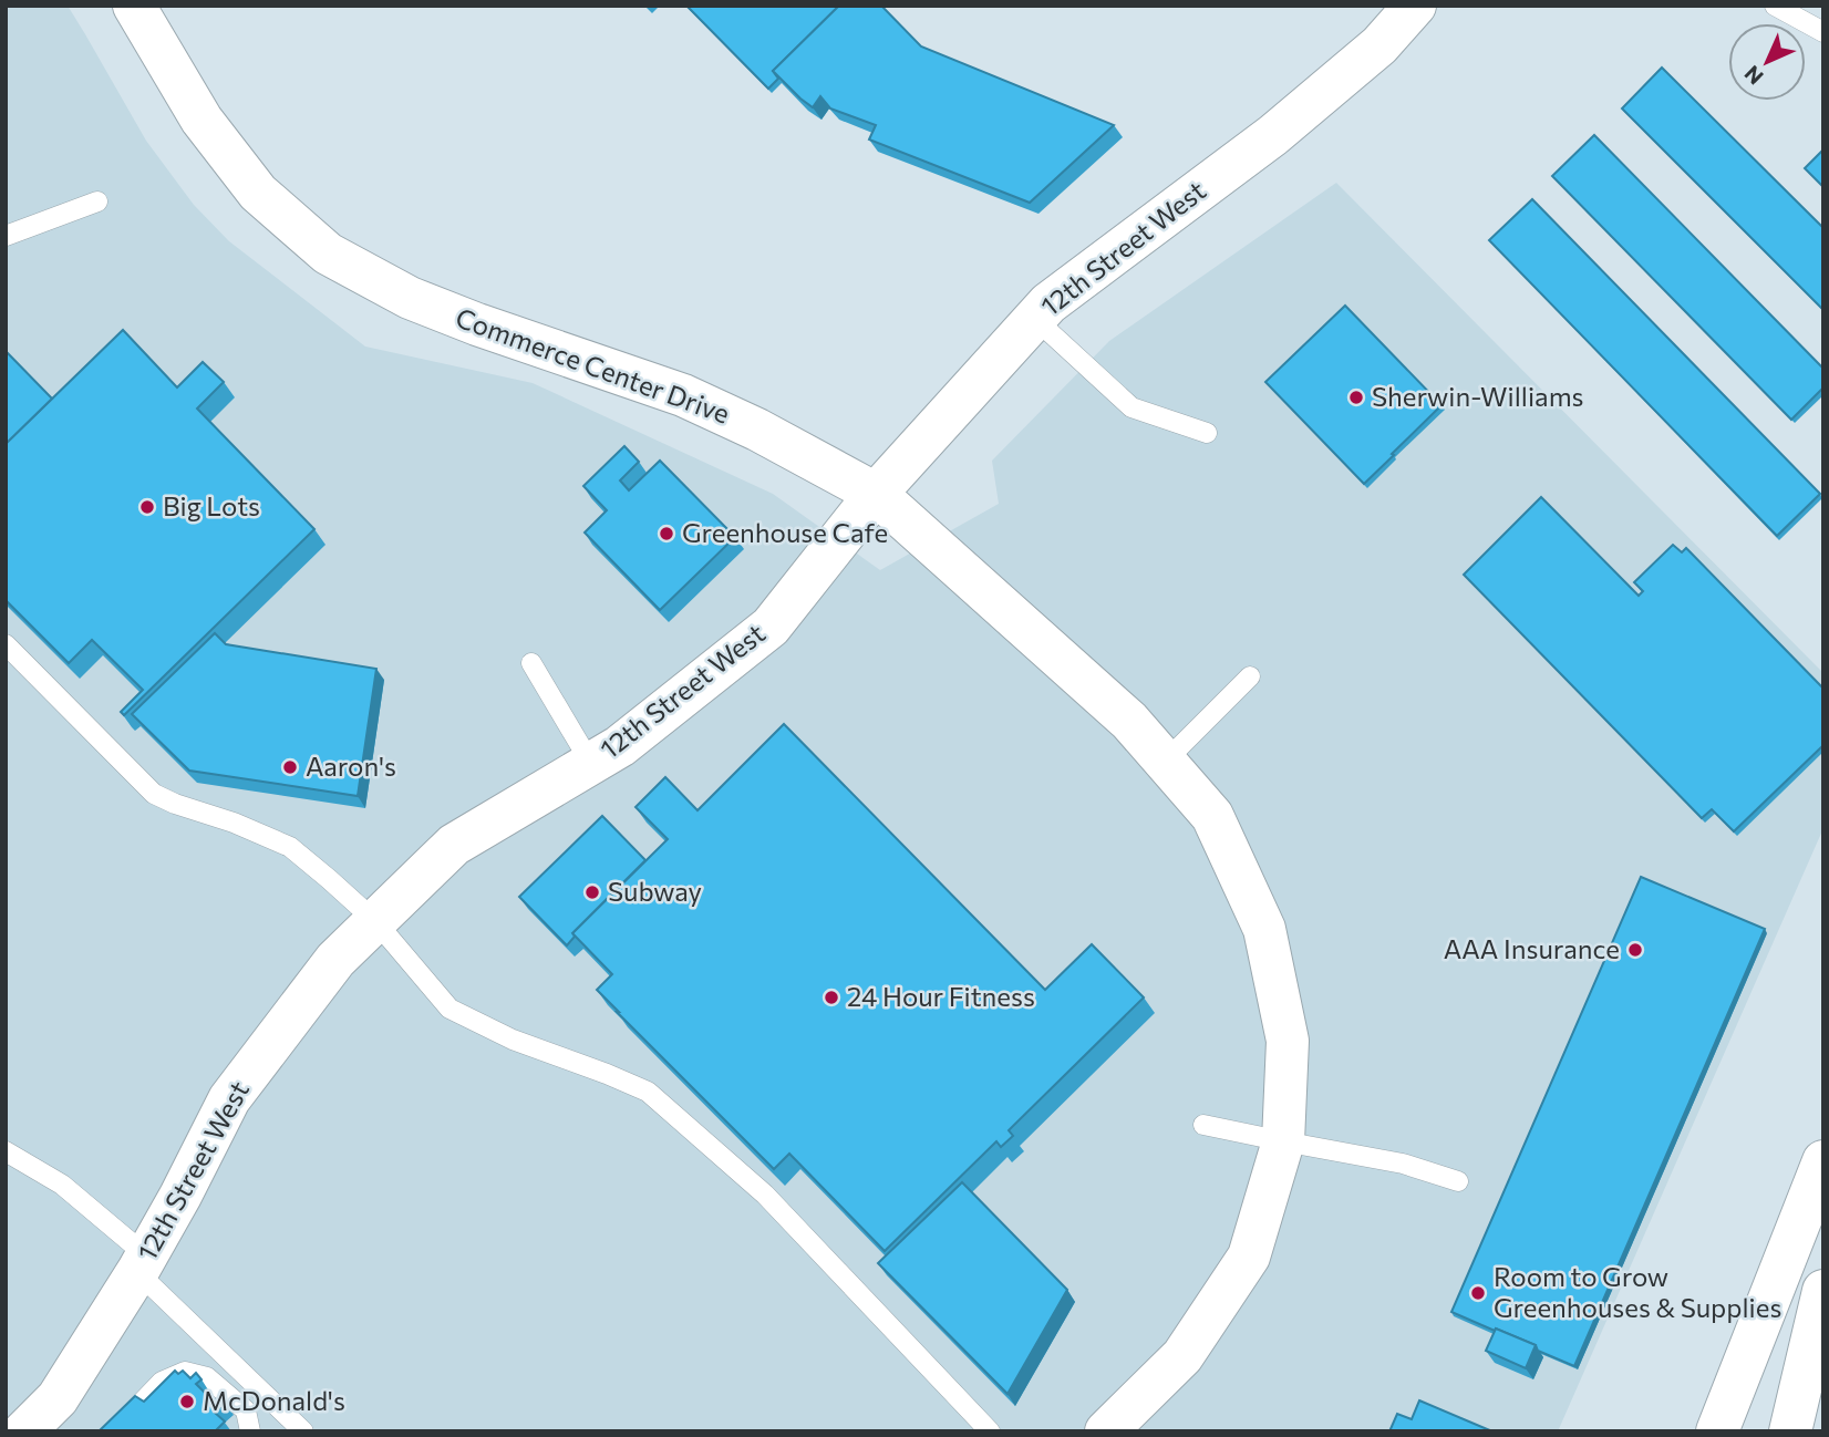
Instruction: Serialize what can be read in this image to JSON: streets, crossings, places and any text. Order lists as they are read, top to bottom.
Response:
{
  "streets": {
    "main road": ["12th Street West", "Commerce Center Drive"]
  },
  "crossings": [
    ["12th Street West", "Commerce Center Drive"]
  ],
  "places": [
    "Sherwin-Williams",
    "Big Lots",
    "Greenhouse Cafe",
    "Aaron's",
    "Subway",
    "AAA Insurance",
    "24 Hour Fitness",
    "Room to Grow Greenhouses & Supplies",
    "McDonald's"
  ],
  "north": "bottom left"
}
